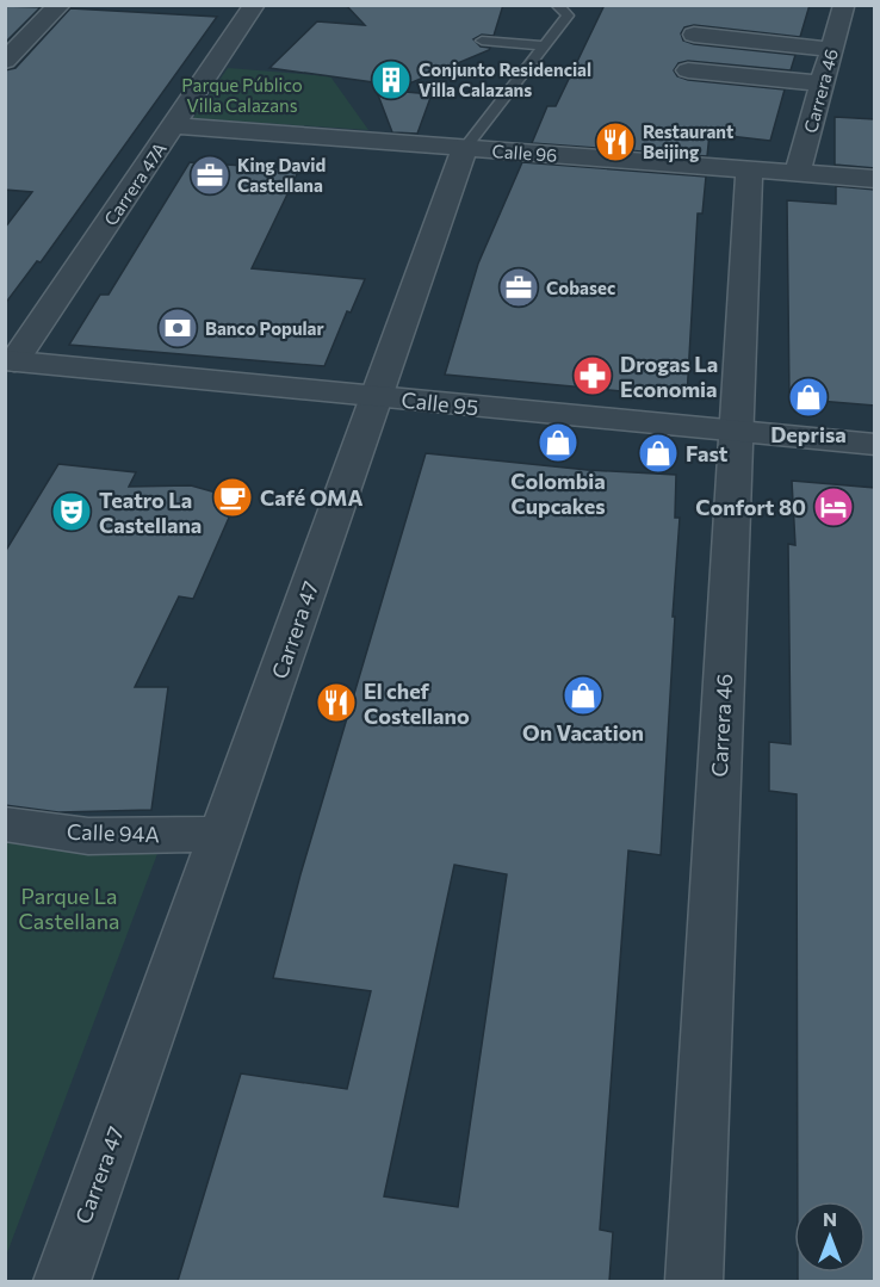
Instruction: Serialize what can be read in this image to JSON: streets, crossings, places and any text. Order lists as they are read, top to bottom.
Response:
{
  "streets": {
    "street": [
      "Carrera 46",
      "Calle 96",
      "Carrera 47A",
      "Calle 95",
      "Carrera 47",
      "Calle 94A"
    ]
  },
  "crossings": [
    ["Carrera 46", "Calle 96"],
    ["Carrera 46", "Calle 95"],
    ["Calle 96", "Carrera 47A"],
    ["Calle 96", "Carrera 47"],
    ["Carrera 47A", "Calle 95"],
    ["Calle 95", "Carrera 47"],
    ["Carrera 47", "Calle 94A"]
  ],
  "parks": ["Parque Público Villa Calazans", "Parque La Castellana"],
  "places": {
    "building": ["Conjunto Residencial Villa Calazans"],
    "restaurant": ["Restaurant Beijing", "El chef Costellano"],
    "office": ["King David Castellana", "Cobasec"],
    "bank": ["Banco Popular"],
    "pharmacy": ["Drogas La Economia"],
    "shop": [
      "Deprisa",
      "Colombia Cupcakes",
      "Fast",
      "On Vacation"
    ],
    "cafe": ["Café OMA"],
    "hotel": ["Confort 80"],
    "theatre": ["Teatro La Castellana"]
  },
  "north": "top"
}
